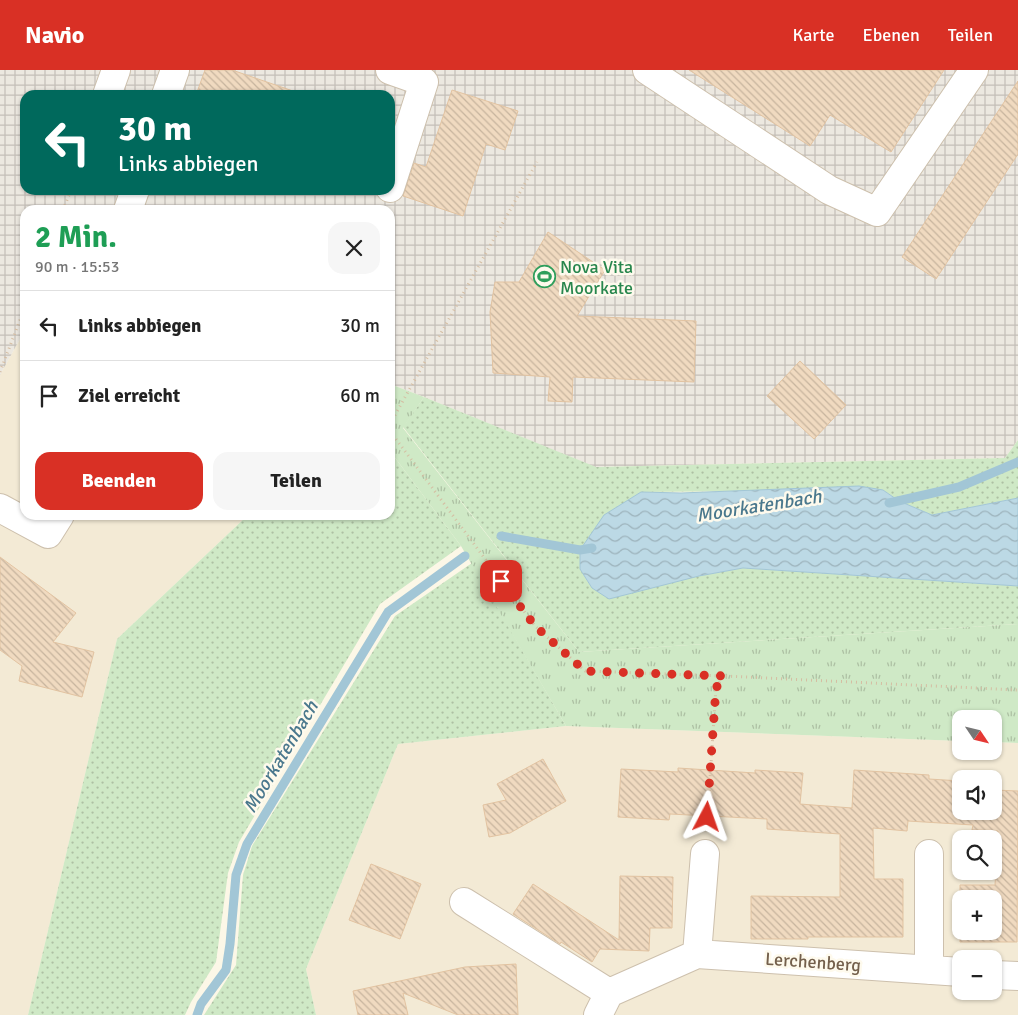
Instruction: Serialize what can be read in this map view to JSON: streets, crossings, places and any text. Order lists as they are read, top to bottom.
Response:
{
  "streets": {
    "street": ["Lerchenberg"]
  },
  "water": ["Moorkatenbach"],
  "places": {
    "sports": ["Nova Vita Moorkate"]
  },
  "north": "bottom right",
  "page": {
    "header": "Navio",
    "nav": ["Karte", "Ebenen", "Teilen"],
    "turn": ["30 m", "Links abbiegen"],
    "heading": ["2 Min.", "90 m · 15:53"],
    "list": [
      {
        "name": "Links abbiegen",
        "value": "30 m"
      },
      {
        "name": "Ziel erreicht",
        "value": "60 m"
      }
    ],
    "buttons": ["Beenden", "Teilen"],
    "map_buttons": ["+", "−"]
  }
}
